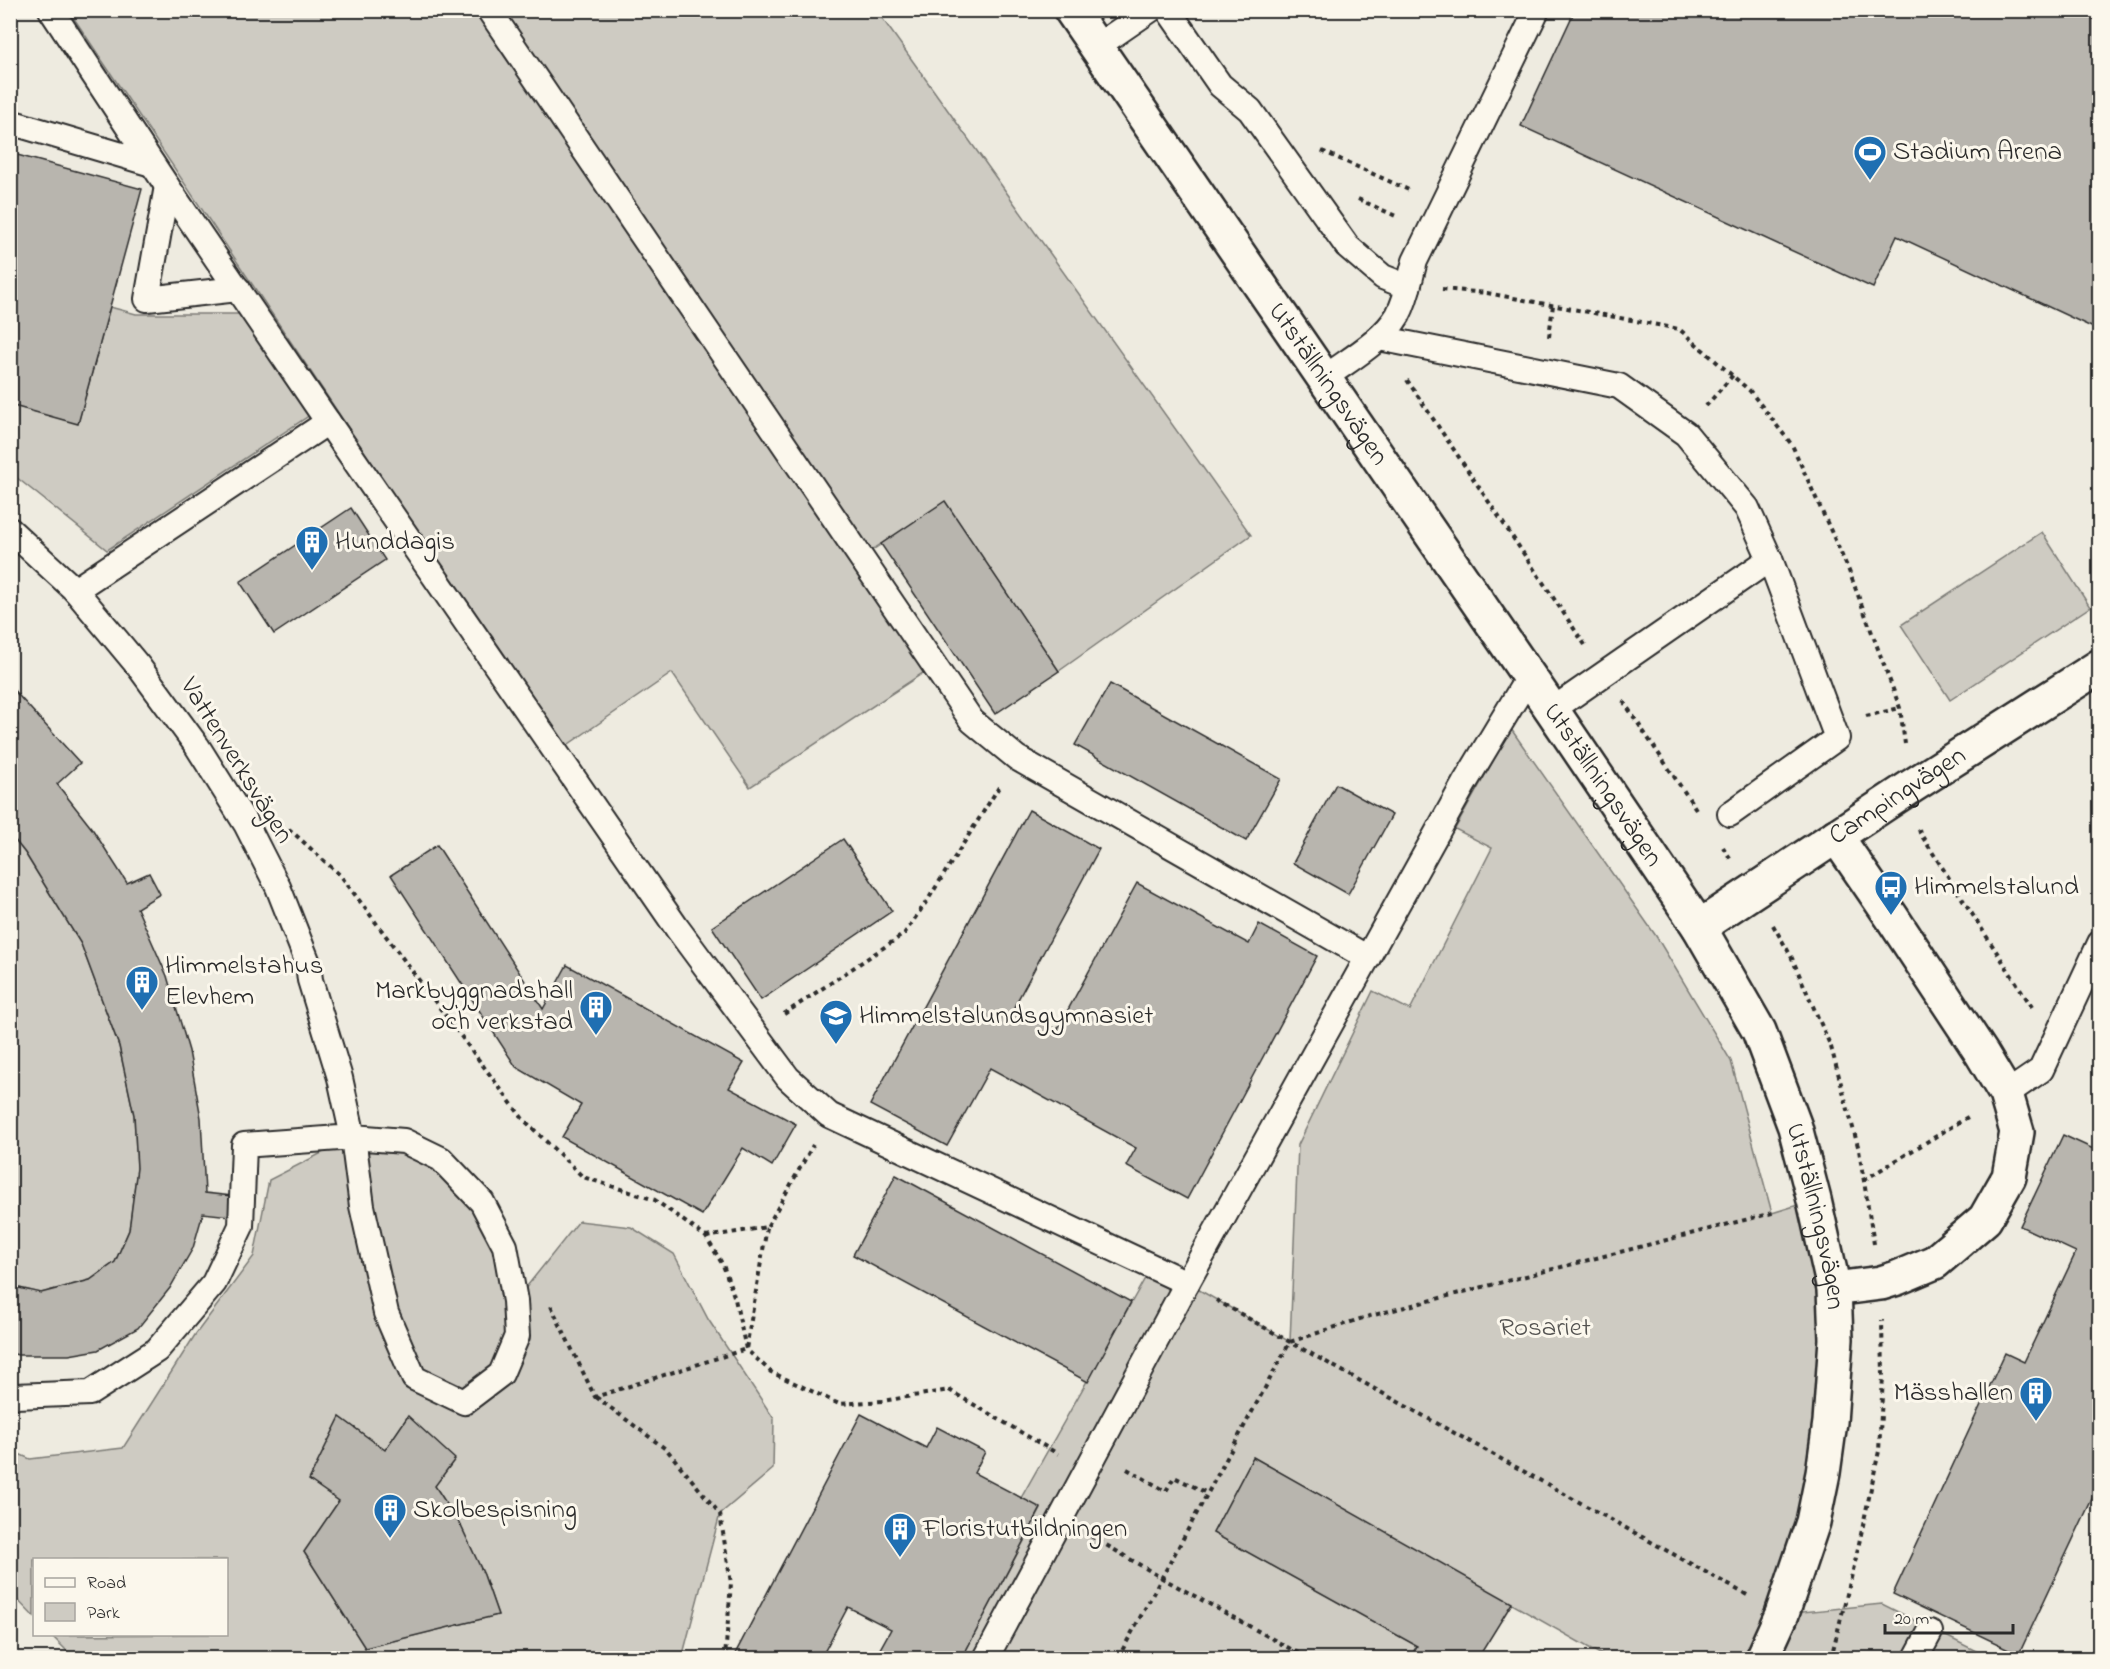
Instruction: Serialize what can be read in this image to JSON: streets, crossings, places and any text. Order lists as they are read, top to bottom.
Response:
{
  "streets": {
    "street": ["Utställningsvägen", "Campingvägen"],
    "lane": ["Vattenverksvägen"]
  },
  "crossings": [
    ["Utställningsvägen", "Campingvägen"]
  ],
  "parks": ["Rosariet"],
  "places": {
    "sports": ["Stadium Arena"],
    "building": [
      "Hunddagis",
      "Himmelstahus Elevhem",
      "Markbyggnadshall och verkstad",
      "Mässhallen",
      "Skolbespisning",
      "Floristutbildningen"
    ],
    "bus stop": ["Himmelstalund"],
    "school or university": ["Himmelstalundsgymnasiet"]
  },
  "legend": ["Road", "Park"],
  "scale_bar": "20 m"
}
